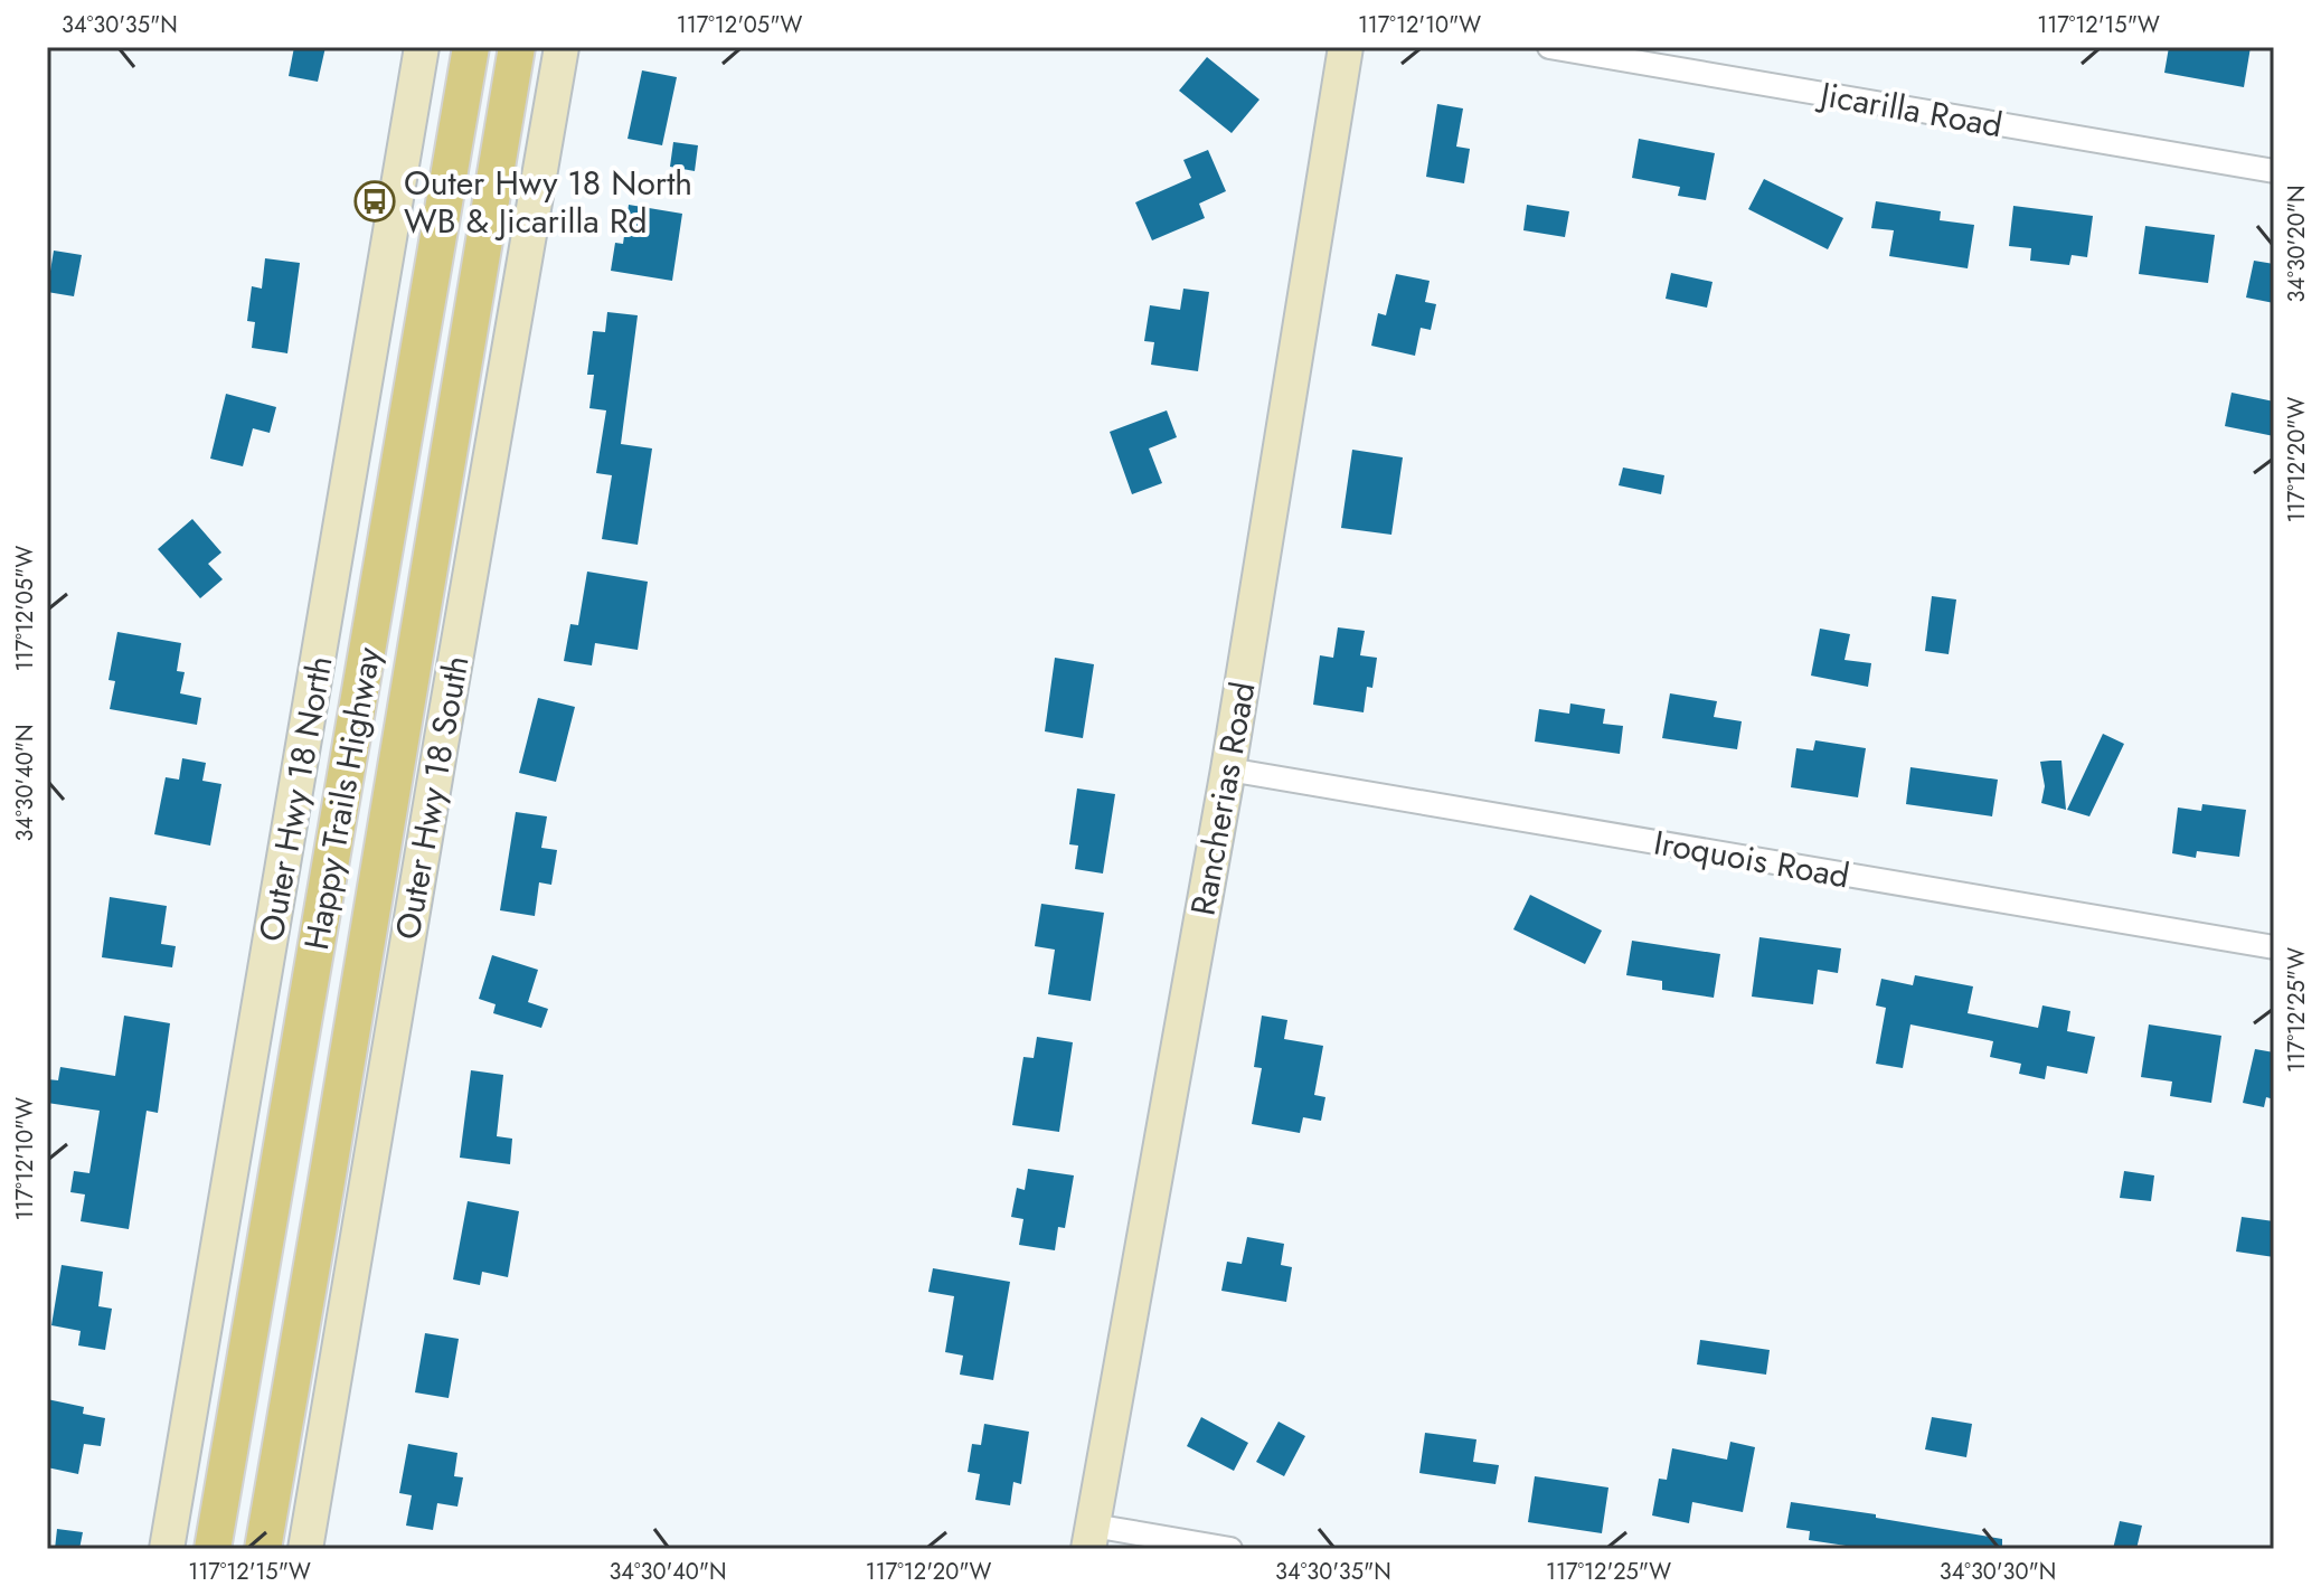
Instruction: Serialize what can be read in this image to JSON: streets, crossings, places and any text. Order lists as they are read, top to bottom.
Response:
{
  "streets": {
    "main road": ["Happy Trails Highway"],
    "street": [
      "Jicarilla Road",
      "Outer Hwy 18 South",
      "Outer Hwy 18 North",
      "Rancherias Road",
      "Iroquois Road"
    ]
  },
  "crossings": [
    ["Rancherias Road", "Iroquois Road"]
  ],
  "places": {
    "bus stop": ["Outer Hwy 18 North WB & Jicarilla Rd"]
  },
  "coordinates": [
    "34°30'35\"N",
    "117°12'05\"W",
    "117°12'10\"W",
    "117°12'15\"W",
    "34°30'20\"N",
    "117°12'20\"W",
    "34°30'40\"N",
    "117°12'25\"W",
    "34°30'30\"N"
  ]
}
